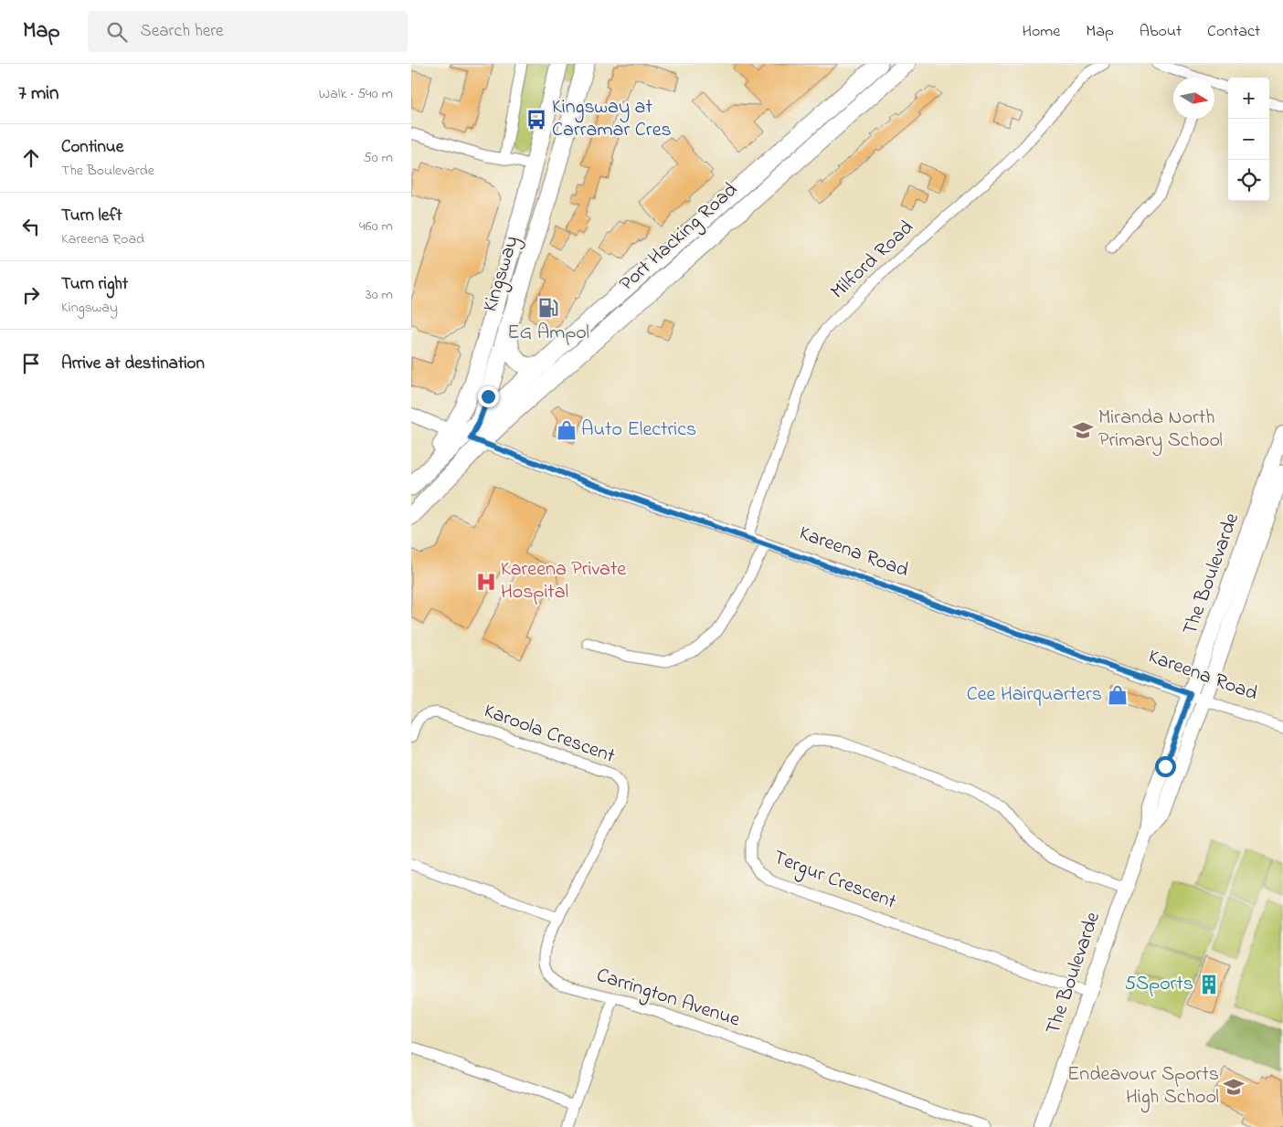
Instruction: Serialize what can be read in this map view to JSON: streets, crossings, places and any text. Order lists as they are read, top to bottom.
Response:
{
  "streets": {
    "main road": ["Port Hacking Road", "Kingsway", "The Boulevarde"],
    "street": [
      "Milford Road",
      "Kareena Road",
      "Karoola Crescent",
      "Tergur Crescent",
      "Carrington Avenue"
    ]
  },
  "crossings": [
    ["Port Hacking Road", "Kingsway"],
    ["Port Hacking Road", "Kareena Road"],
    ["Milford Road", "Kareena Road"],
    ["Kingsway", "Kareena Road"],
    ["Kareena Road", "The Boulevarde"],
    ["The Boulevarde", "Tergur Crescent"],
    ["Karoola Crescent", "Carrington Avenue"]
  ],
  "places": {
    "bus stop": ["Kingsway at Carramar Cres"],
    "fuel station": ["EG Ampol"],
    "shop": ["Auto Electrics", "Cee Hairquarters"],
    "school or university": ["Miranda North Primary School", "Endeavour Sports High School"],
    "hospital": ["Kareena Private Hospital"],
    "building": ["5Sports"]
  },
  "north": "right",
  "page": {
    "header": "Map",
    "search": "Search here",
    "nav": [
      "Home",
      "Map",
      "About",
      "Contact"
    ],
    "heading": ["7 min", "Walk · 540 m"],
    "map_buttons": ["+", "−"],
    "list": [
      ["Continue", "The Boulevarde", "50 m"],
      ["Turn left", "Kareena Road", "460 m"],
      ["Turn right", "Kingsway", "30 m"],
      "Arrive at destination"
    ]
  }
}
